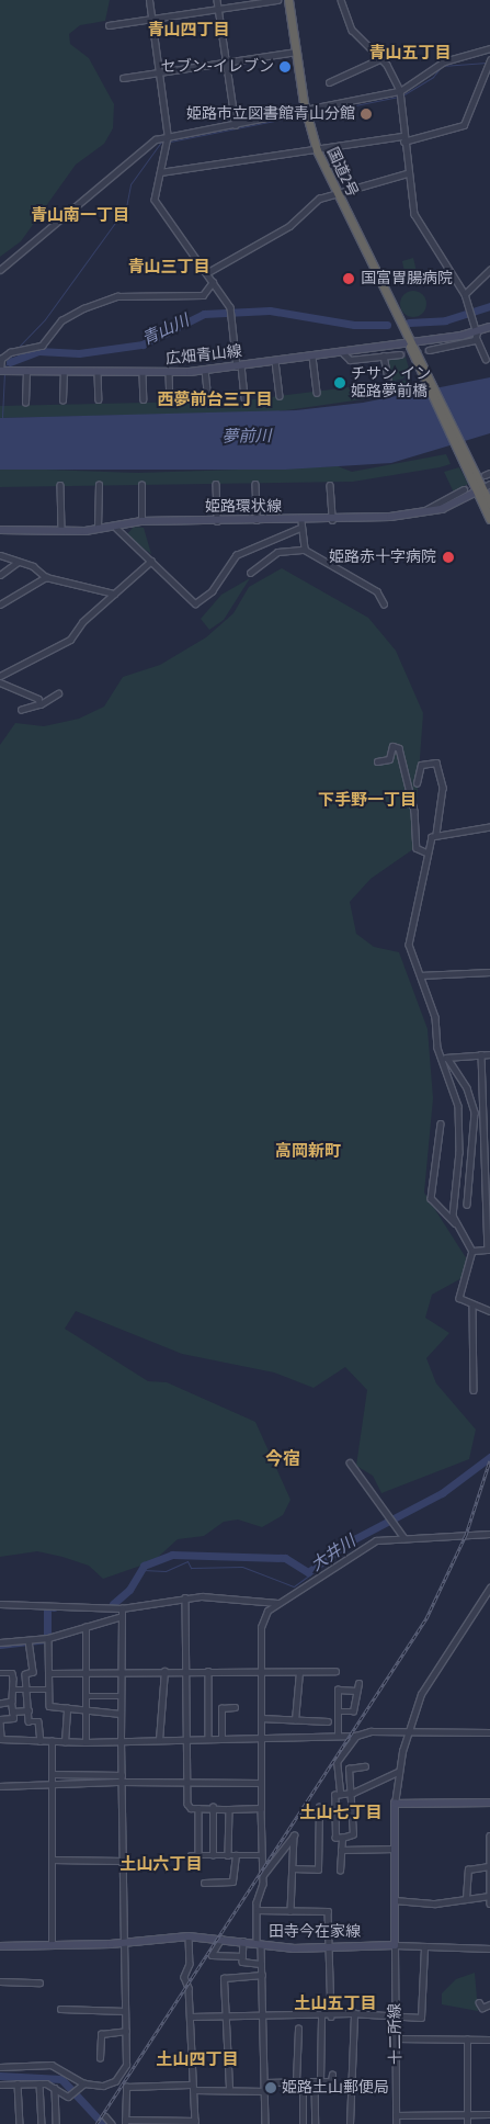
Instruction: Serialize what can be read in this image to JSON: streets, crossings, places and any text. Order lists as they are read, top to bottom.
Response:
{
  "streets": {
    "highway": ["国道2号"],
    "main road": ["広畑青山線", "姫路環状線", "田寺今在家線"],
    "street": ["十二所線"]
  },
  "crossings": [
    ["国道2号", "広畑青山線"],
    ["国道2号", "姫路環状線"],
    ["田寺今在家線", "十二所線"]
  ],
  "districts": [
    "青山四丁目",
    "青山五丁目",
    "青山南一丁目",
    "青山三丁目",
    "西夢前台三丁目",
    "下手野一丁目",
    "高岡新町",
    "今宿",
    "土山七丁目",
    "土山六丁目",
    "土山五丁目",
    "土山四丁目"
  ],
  "water": ["青山川", "夢前川", "大井川"],
  "places": [
    "セブン-イレブン",
    "姫路市立図書館青山分館",
    "国富胃腸病院",
    "チサン イン 姫路夢前橋",
    "姫路赤十字病院",
    "姫路土山郵便局"
  ]
}
